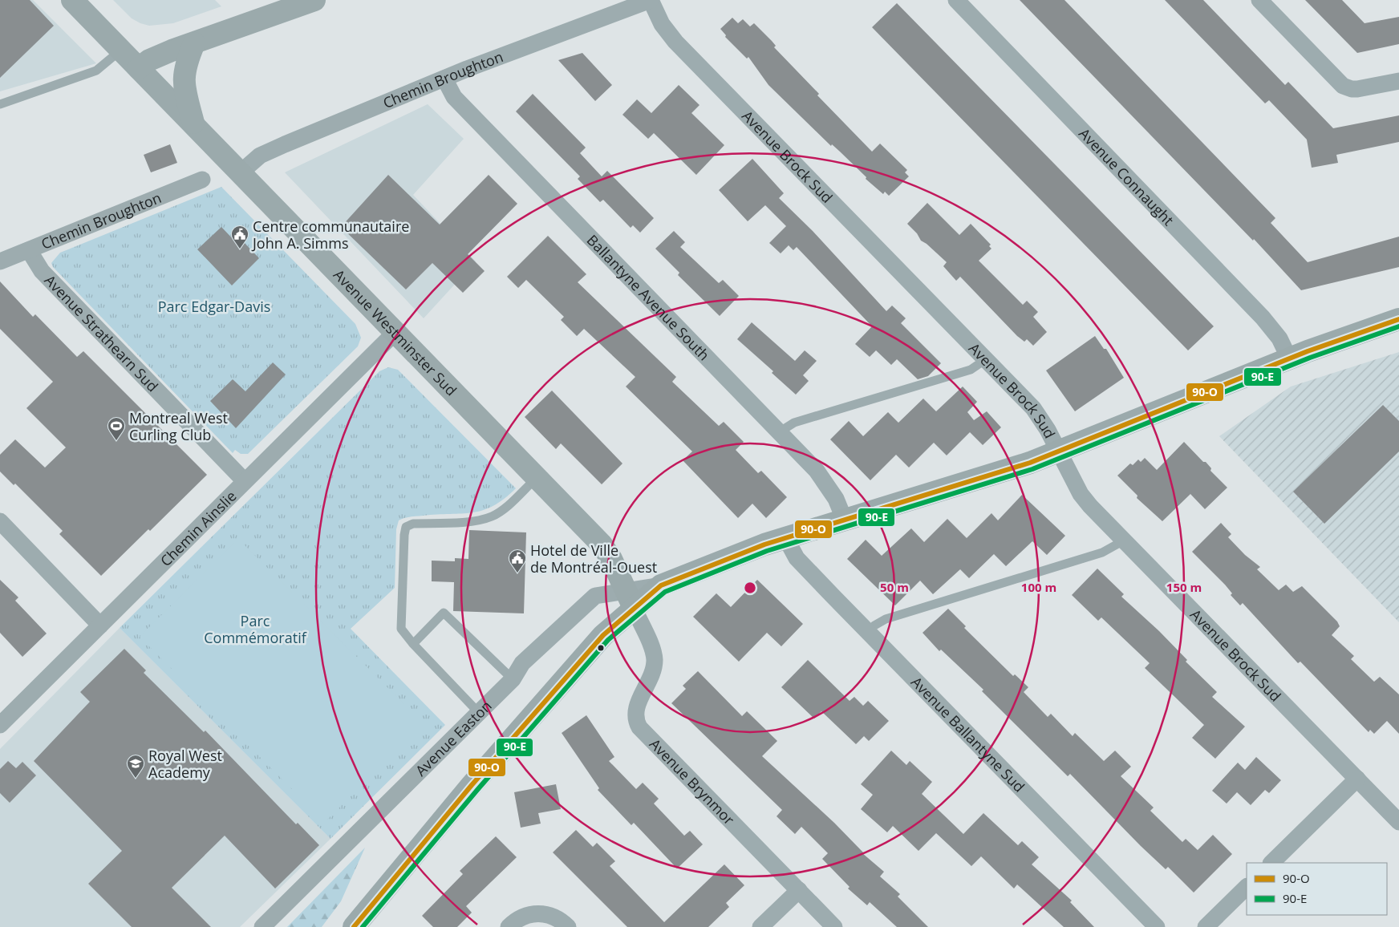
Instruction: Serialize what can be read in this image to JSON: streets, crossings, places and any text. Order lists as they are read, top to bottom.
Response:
{
  "streets": {
    "main road": ["Avenue Westminster Sud"],
    "street": [
      "Chemin Broughton",
      "Avenue Brock Sud",
      "Avenue Connaught",
      "Ballantyne Avenue South",
      "Avenue Strathearn Sud",
      "Chemin Ainslie",
      "Avenue Ballantyne Sud",
      "Avenue Easton",
      "Avenue Brynmor"
    ]
  },
  "crossings": [
    ["Chemin Broughton", "Avenue Brock Sud"],
    ["Chemin Broughton", "Ballantyne Avenue South"],
    ["Chemin Broughton", "Avenue Westminster Sud"],
    ["Chemin Broughton", "Avenue Strathearn Sud"],
    ["Avenue Westminster Sud", "Chemin Ainslie"],
    ["Avenue Westminster Sud", "Avenue Easton"],
    ["Avenue Westminster Sud", "Avenue Brynmor"],
    ["Avenue Strathearn Sud", "Chemin Ainslie"],
    ["Avenue Easton", "Avenue Brynmor"]
  ],
  "parks": ["Parc Edgar-Davis", "Parc Commémoratif"],
  "places": {
    "public building": ["Centre communautaire John A. Simms", "Hotel de Ville de Montréal-Ouest"],
    "sports": ["Montreal West Curling Club"],
    "school or university": ["Royal West Academy"]
  },
  "lines": ["transit line 90-O", "transit line 90-E"],
  "legend": ["90-O", "90-E"],
  "rings": ["50 m", "100 m", "150 m"]
}
